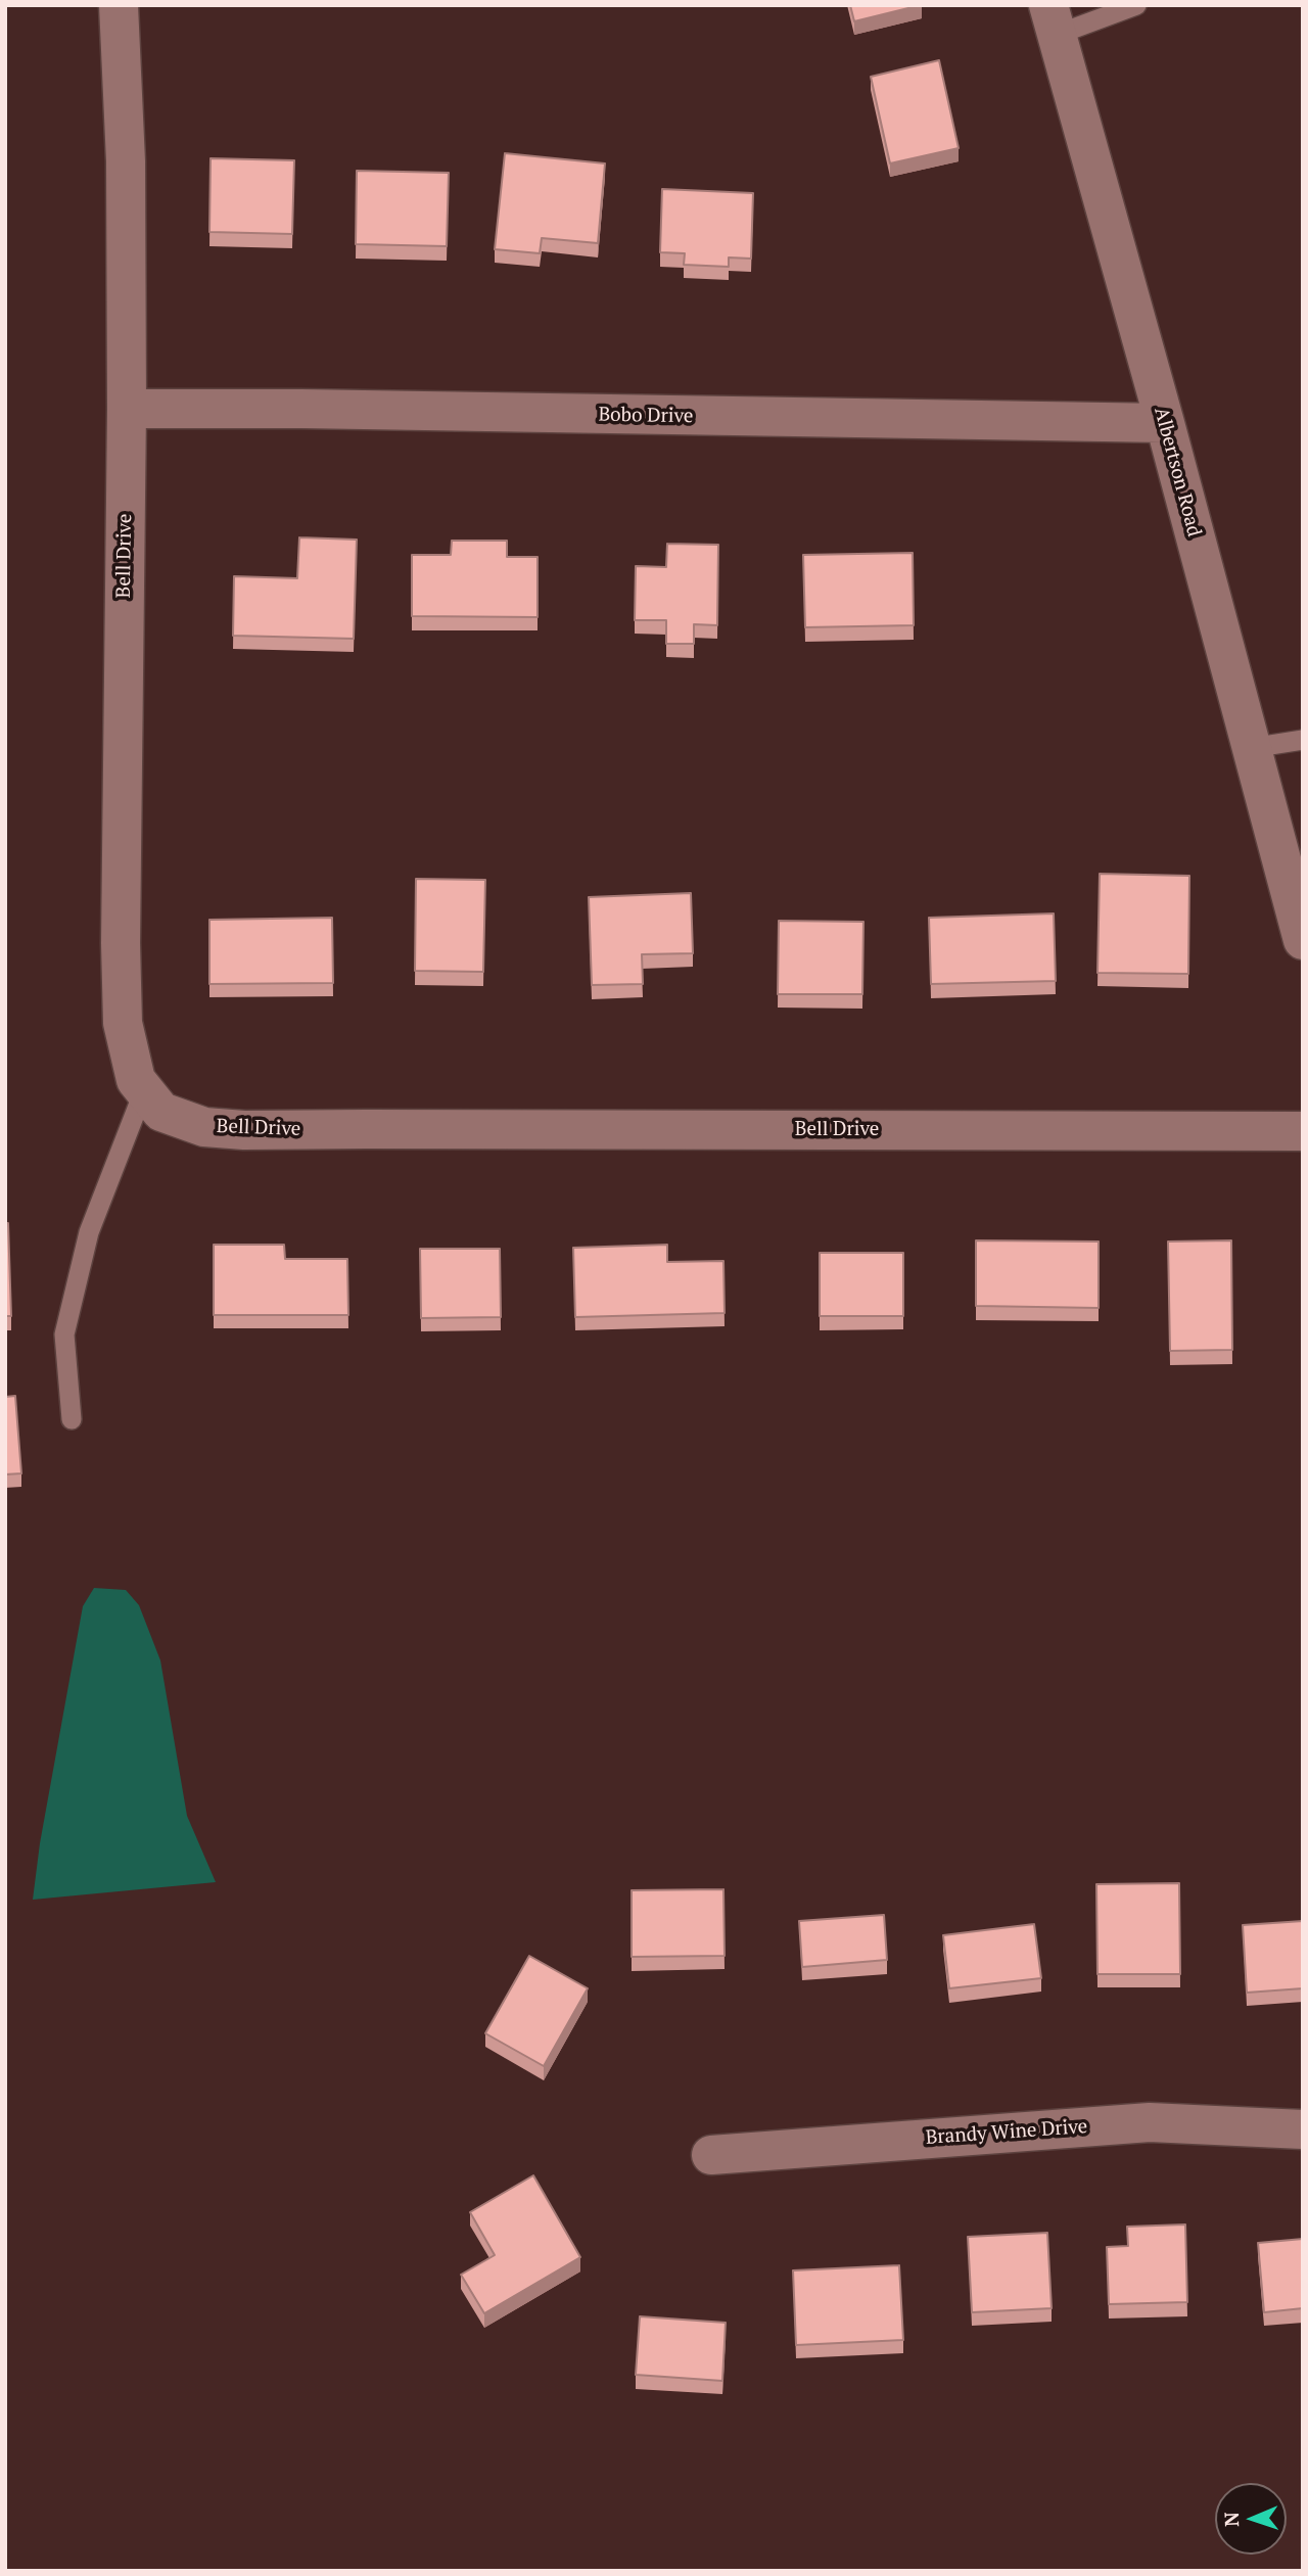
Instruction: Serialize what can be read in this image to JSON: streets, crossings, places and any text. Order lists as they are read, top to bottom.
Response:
{
  "streets": {
    "street": [
      "Bobo Drive",
      "Albertson Road",
      "Bell Drive",
      "Brandy Wine Drive"
    ]
  },
  "crossings": [
    ["Bobo Drive", "Albertson Road"],
    ["Bobo Drive", "Bell Drive"]
  ],
  "north": "left"
}
